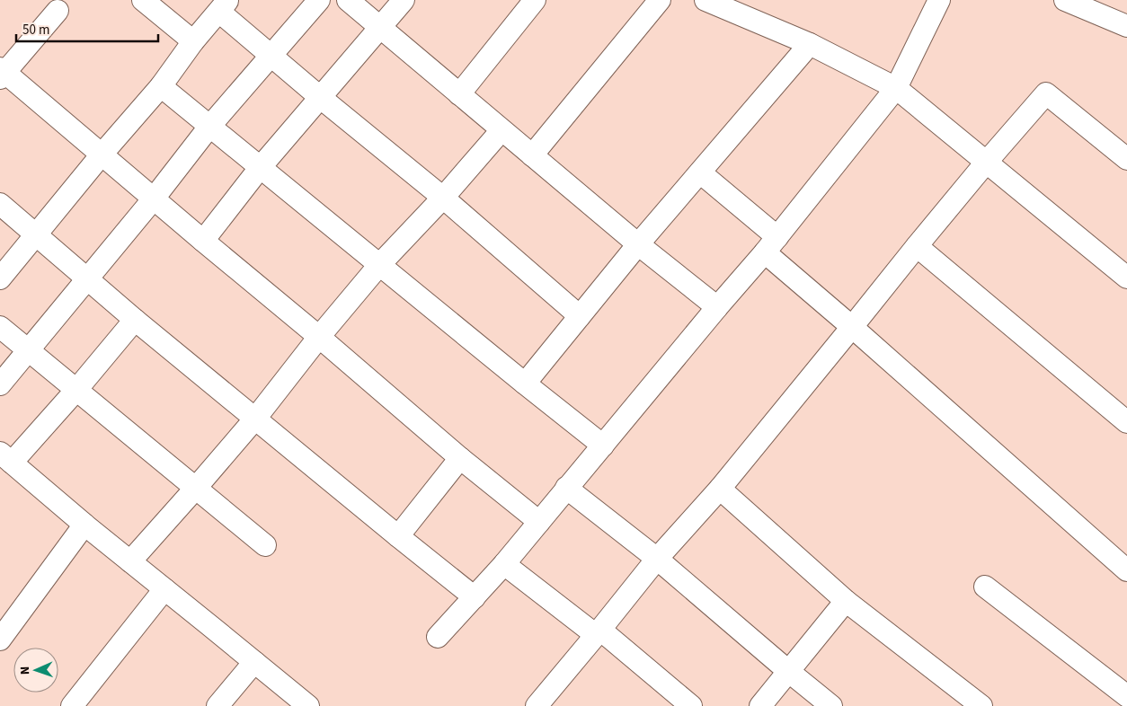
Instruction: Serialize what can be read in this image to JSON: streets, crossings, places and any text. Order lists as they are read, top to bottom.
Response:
{
  "scale_bar": "50 m",
  "north": "left"
}
